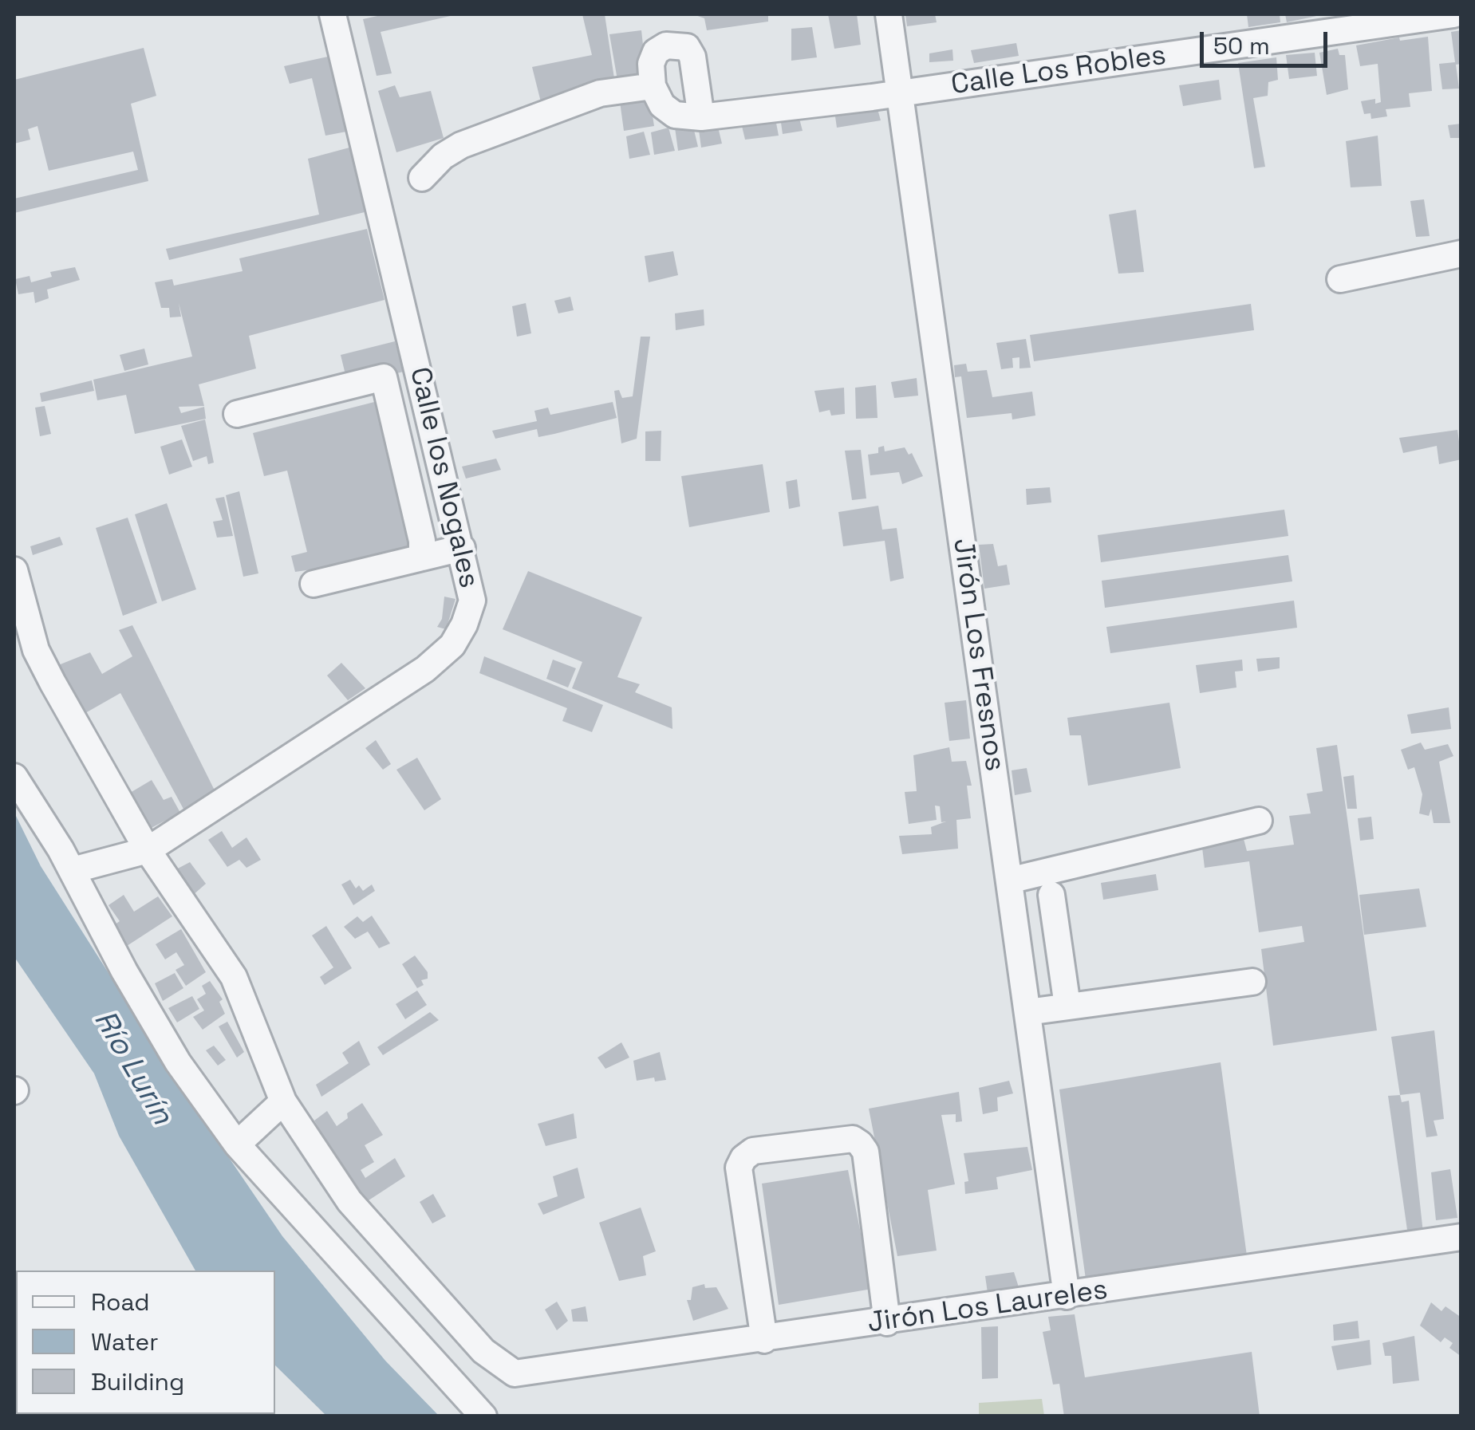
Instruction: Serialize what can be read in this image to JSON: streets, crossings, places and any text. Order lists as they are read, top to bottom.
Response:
{
  "streets": {
    "street": [
      "Calle Los Robles",
      "Calle los Nogales",
      "Jirón Los Fresnos",
      "Jirón Los Laureles"
    ]
  },
  "crossings": [
    ["Calle Los Robles", "Jirón Los Fresnos"],
    ["Jirón Los Fresnos", "Jirón Los Laureles"]
  ],
  "water": ["Río Lurín"],
  "legend": ["Road", "Water", "Building"],
  "scale_bar": "50 m"
}
